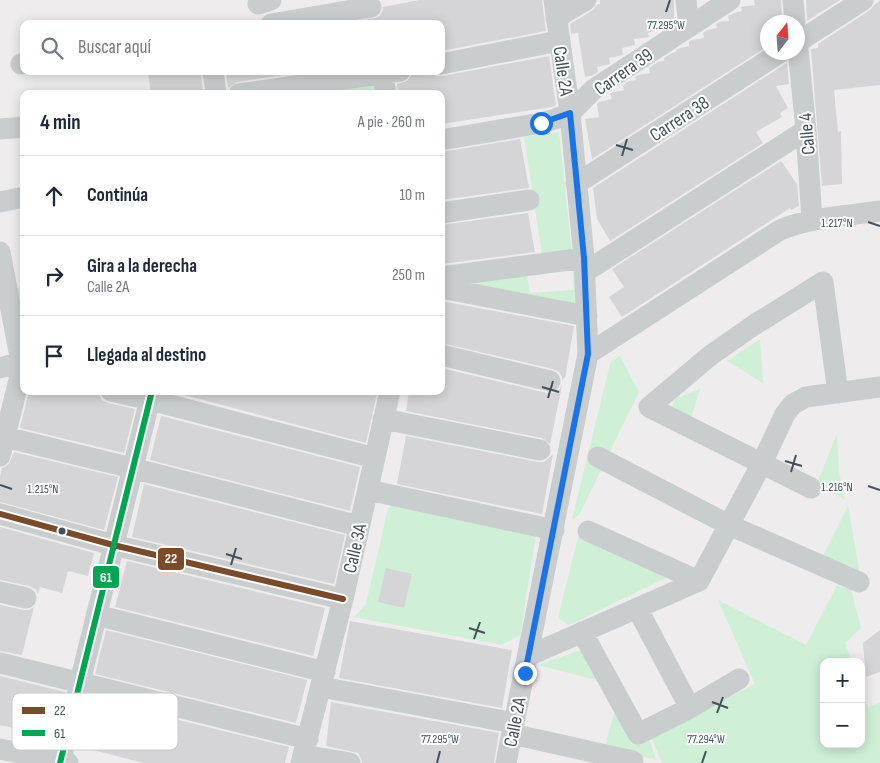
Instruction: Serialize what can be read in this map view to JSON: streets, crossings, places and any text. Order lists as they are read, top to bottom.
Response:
{
  "streets": {
    "street": [
      "Calle 2A",
      "Carrera 39",
      "Carrera 38",
      "Calle 4",
      "Calle 3A"
    ]
  },
  "crossings": [
    ["Calle 2A", "Carrera 39"],
    ["Calle 2A", "Carrera 38"]
  ],
  "lines": ["transit line 61", "transit line 22"],
  "legend": ["22", "61"],
  "north": "top",
  "page": {
    "search": "Buscar aquí",
    "heading": ["4 min", "A pie · 260 m"],
    "list": [
      ["Continúa", "10 m"],
      ["Gira a la derecha", "Calle 2A", "250 m"],
      "Llegada al destino"
    ],
    "map_buttons": ["+", "−"]
  },
  "coordinates": [
    "77.295°W",
    "1.217°N",
    "1.216°N",
    "1.215°N",
    "77.294°W"
  ]
}
